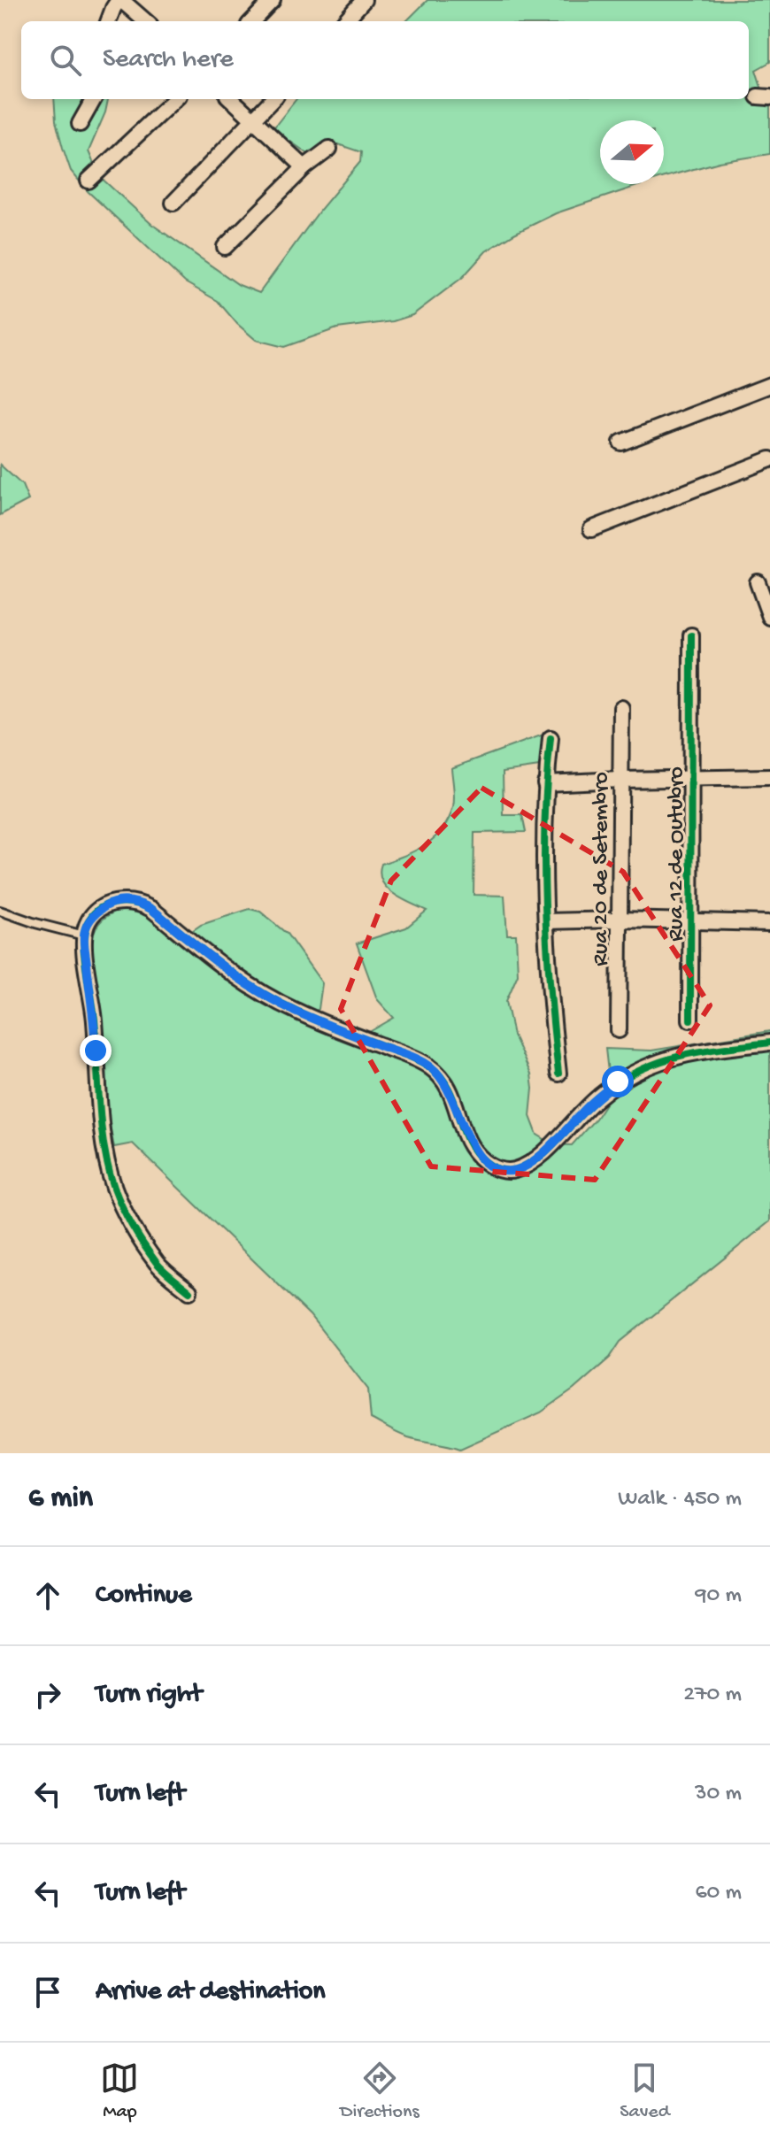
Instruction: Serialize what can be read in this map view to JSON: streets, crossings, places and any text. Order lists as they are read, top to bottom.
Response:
{
  "streets": {
    "street": ["Rua 12 de Outubro", "Rua 20 de Setembro"]
  },
  "north": "right",
  "page": {
    "search": "Search here",
    "heading": ["6 min", "Walk · 450 m"],
    "list": [
      ["Continue", "90 m"],
      ["Turn right", "270 m"],
      ["Turn left", "30 m"],
      ["Turn left", "60 m"],
      "Arrive at destination"
    ],
    "nav": ["Map", "Directions", "Saved"]
  }
}
